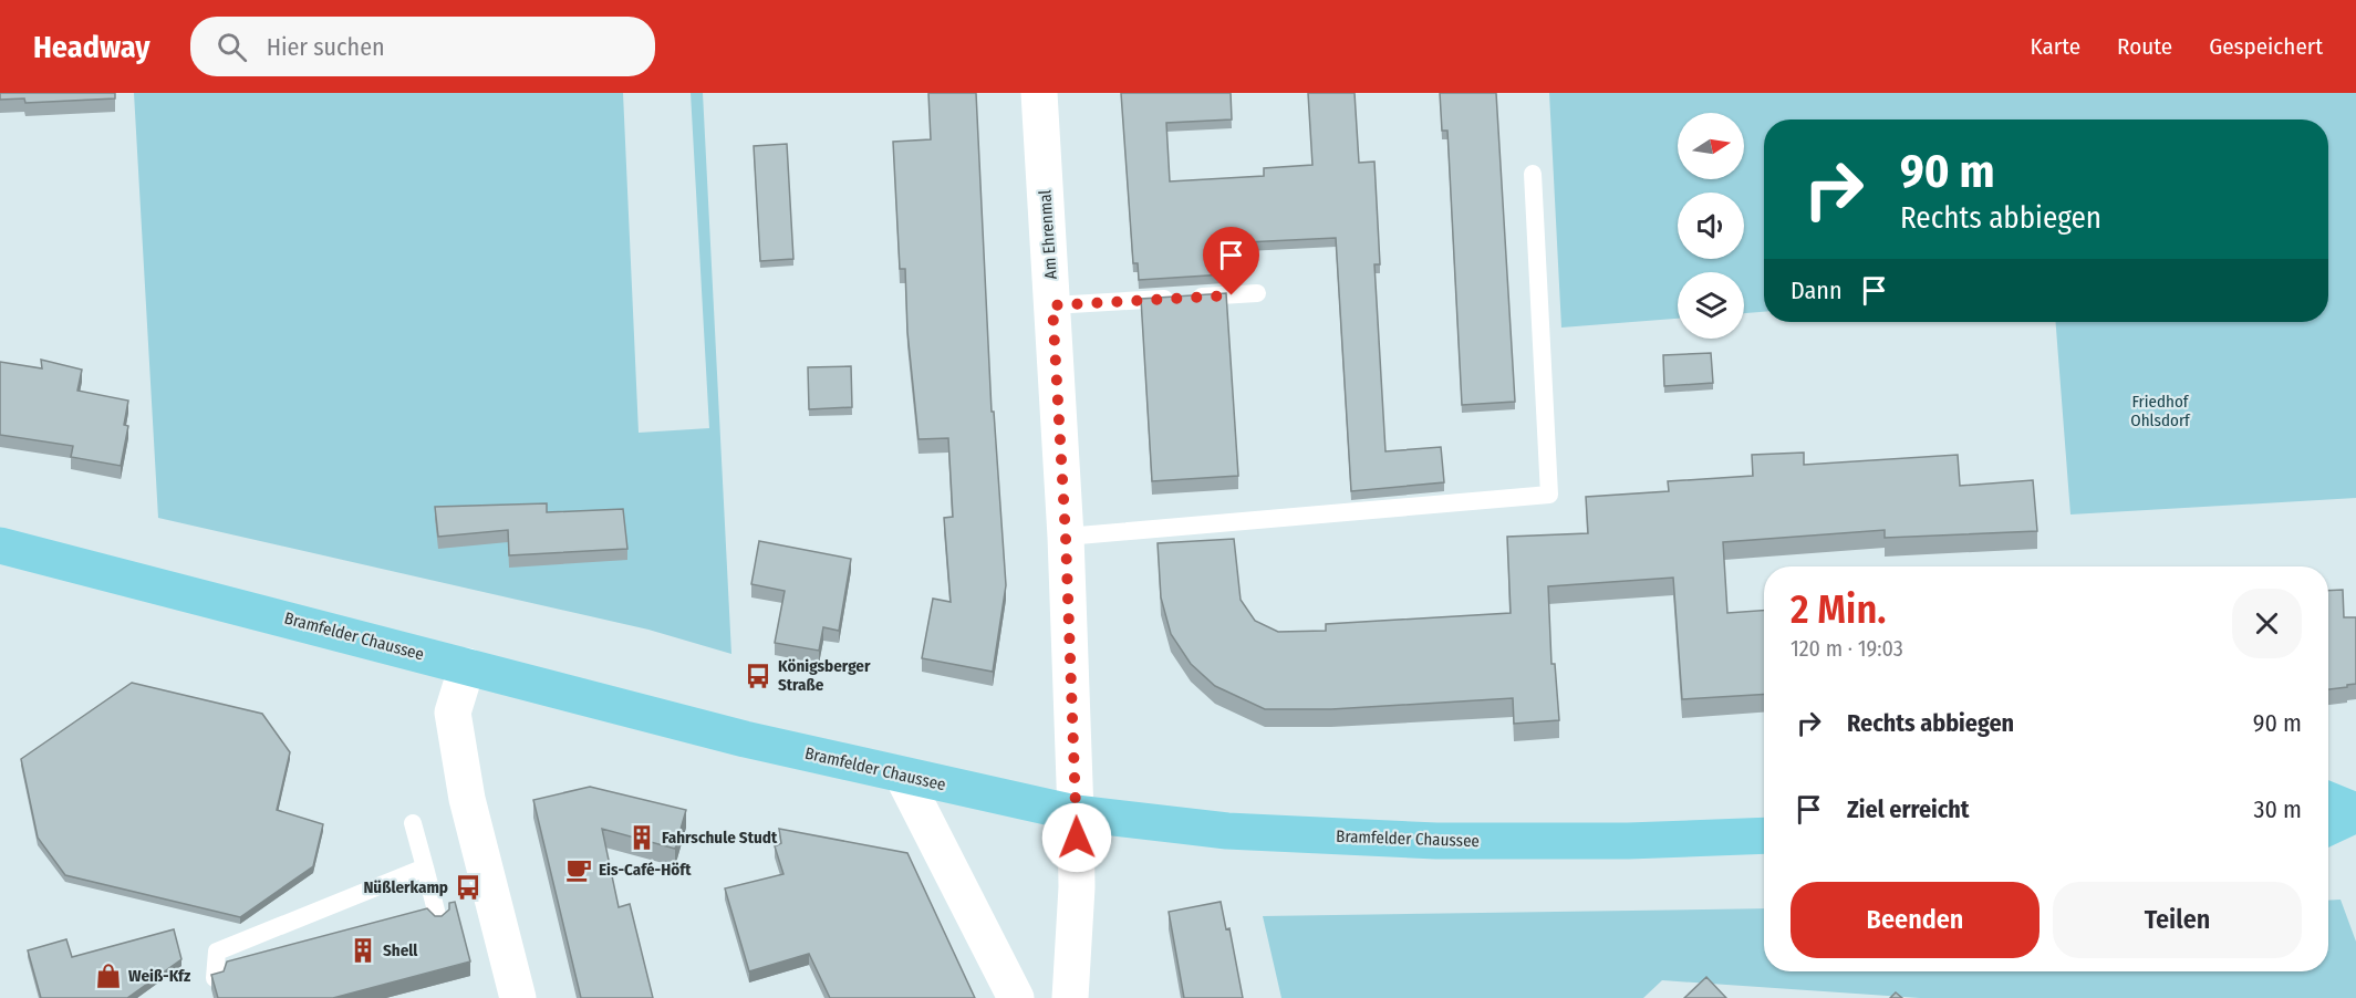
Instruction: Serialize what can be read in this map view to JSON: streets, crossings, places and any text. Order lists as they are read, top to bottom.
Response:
{
  "streets": {
    "main road": ["Bramfelder Chaussee"],
    "street": ["Am Ehrenmal"]
  },
  "crossings": [
    ["Am Ehrenmal", "Bramfelder Chaussee"]
  ],
  "parks": ["Friedhof Ohlsdorf"],
  "places": {
    "bus stop": ["Königsberger Straße", "Nüßlerkamp"],
    "building": ["Fahrschule Studt", "Shell"],
    "cafe": ["Eis-Café-Höft"],
    "shop": ["Weiß-Kfz"]
  },
  "north": "right",
  "page": {
    "header": "Headway",
    "search": "Hier suchen",
    "nav": ["Karte", "Route", "Gespeichert"],
    "turn": ["90 m", "Rechts abbiegen"],
    "then": "Dann",
    "heading": ["2 Min.", "120 m · 19:03"],
    "list": [
      {
        "name": "Rechts abbiegen",
        "value": "90 m"
      },
      {
        "name": "Ziel erreicht",
        "value": "30 m"
      }
    ],
    "buttons": ["Beenden", "Teilen"]
  }
}
